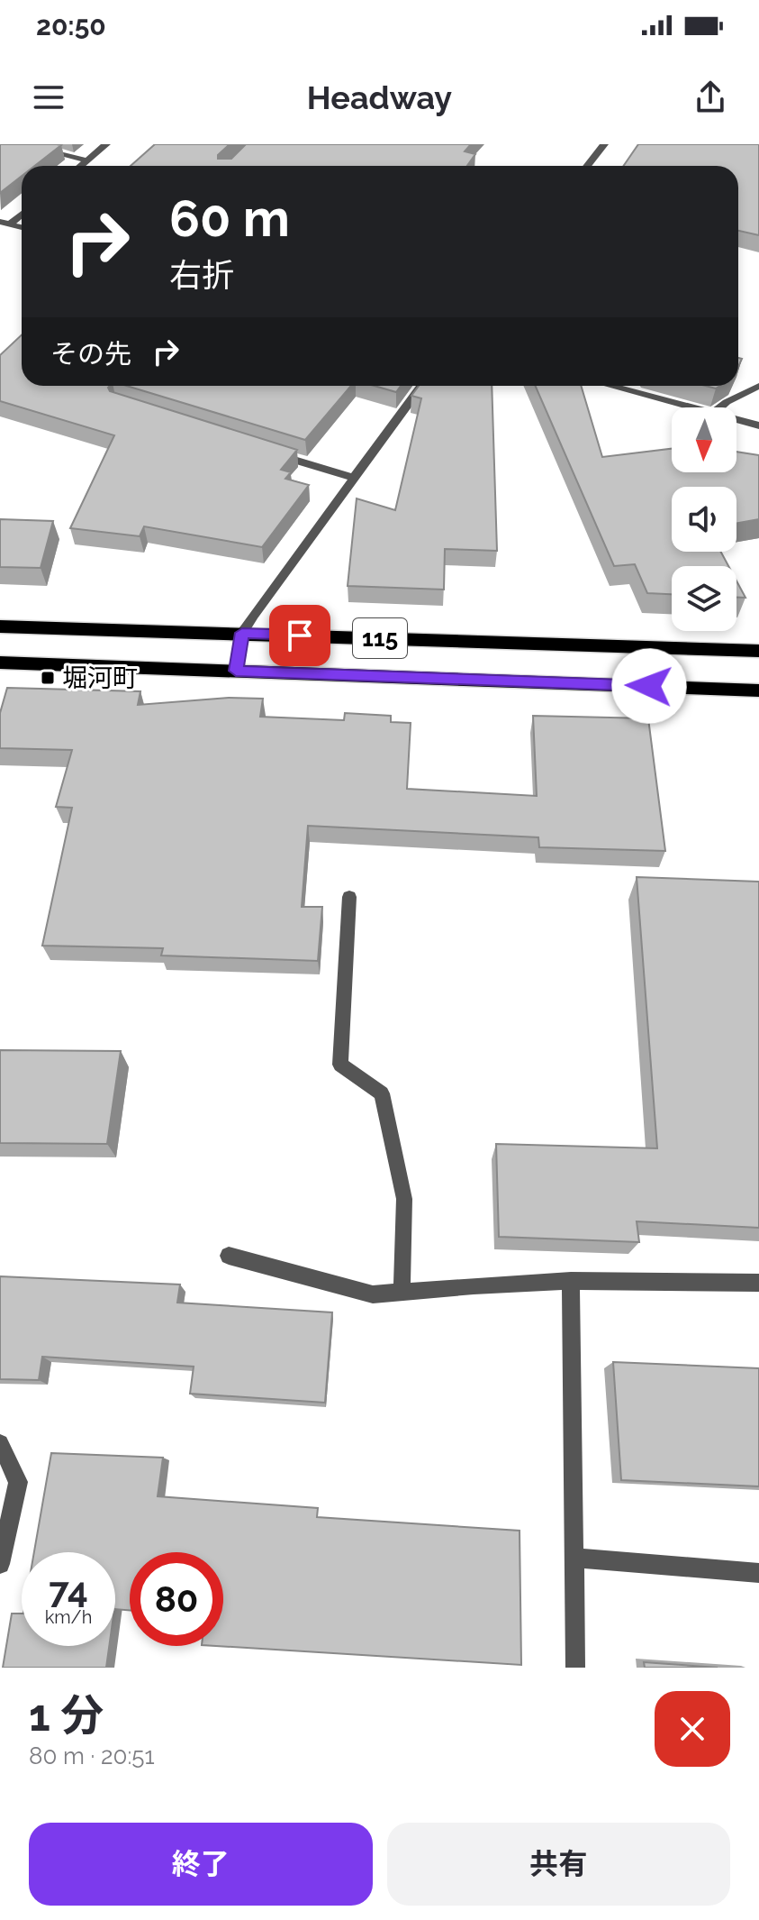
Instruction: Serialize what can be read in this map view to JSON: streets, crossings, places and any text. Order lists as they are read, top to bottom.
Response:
{
  "streets": {
    "highway": ["115"]
  },
  "places": {
    "transit": ["堀河町"]
  },
  "north": "bottom",
  "page": {
    "status": "20:50",
    "header": "Headway",
    "turn": ["60 m", "右折"],
    "then": "その先",
    "speed": "74 km/h",
    "limit": "80",
    "heading": ["1 分", "80 m · 20:51"],
    "buttons": ["終了", "共有"]
  }
}
